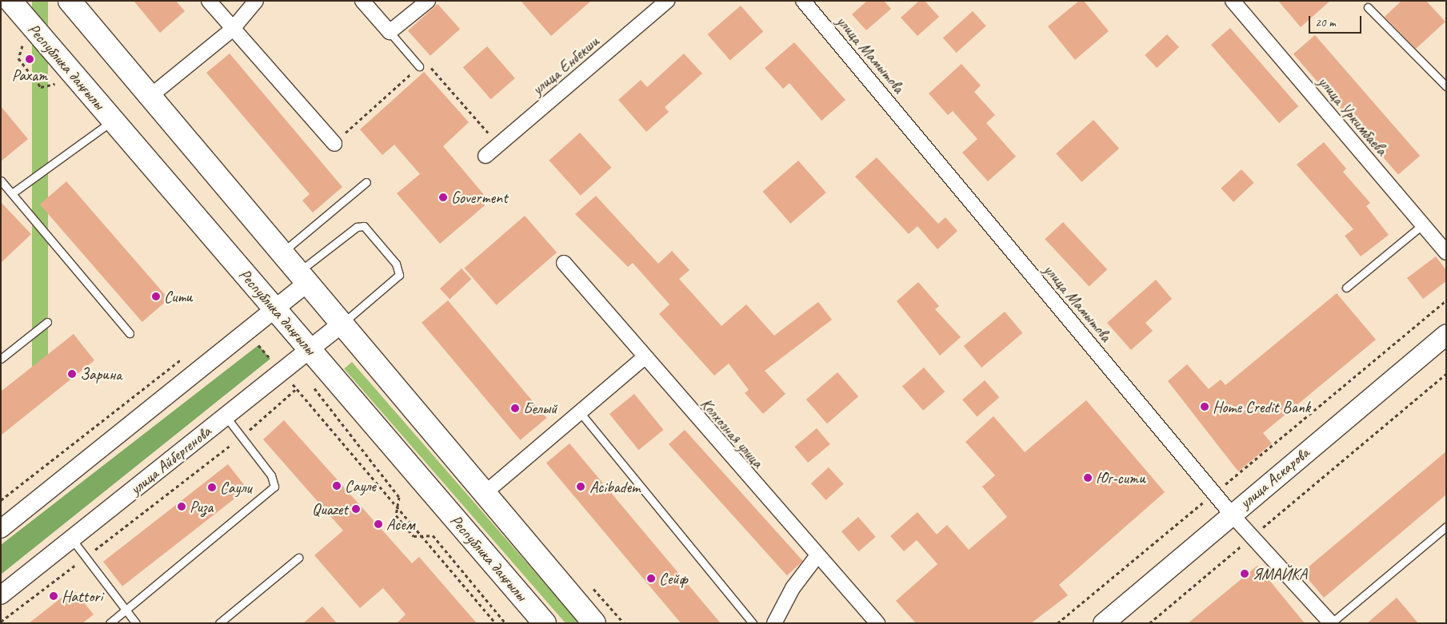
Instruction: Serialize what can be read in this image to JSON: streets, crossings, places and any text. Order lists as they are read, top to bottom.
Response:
{
  "streets": {
    "main road": ["Республика даңғылы", "улица Аскарова"],
    "street": [
      "улица Мамытова",
      "улица Енбекши",
      "улица Уркимбаева",
      "Колхозная улица",
      "улица Айбергенова"
    ]
  },
  "crossings": [
    ["улица Мамытова", "улица Аскарова"],
    ["Республика даңғылы", "улица Айбергенова"]
  ],
  "places": [
    "Рахат",
    "Goverment",
    "Сити",
    "Зарина",
    "Home Credit Bank",
    "Белый",
    "Юг-сити",
    "Сауле",
    "Acibadem",
    "Саули",
    "Риза",
    "Quazet",
    "Асем",
    "ЯМАЙКА",
    "Сейф",
    "Hattori"
  ],
  "scale_bar": "20 m"
}
